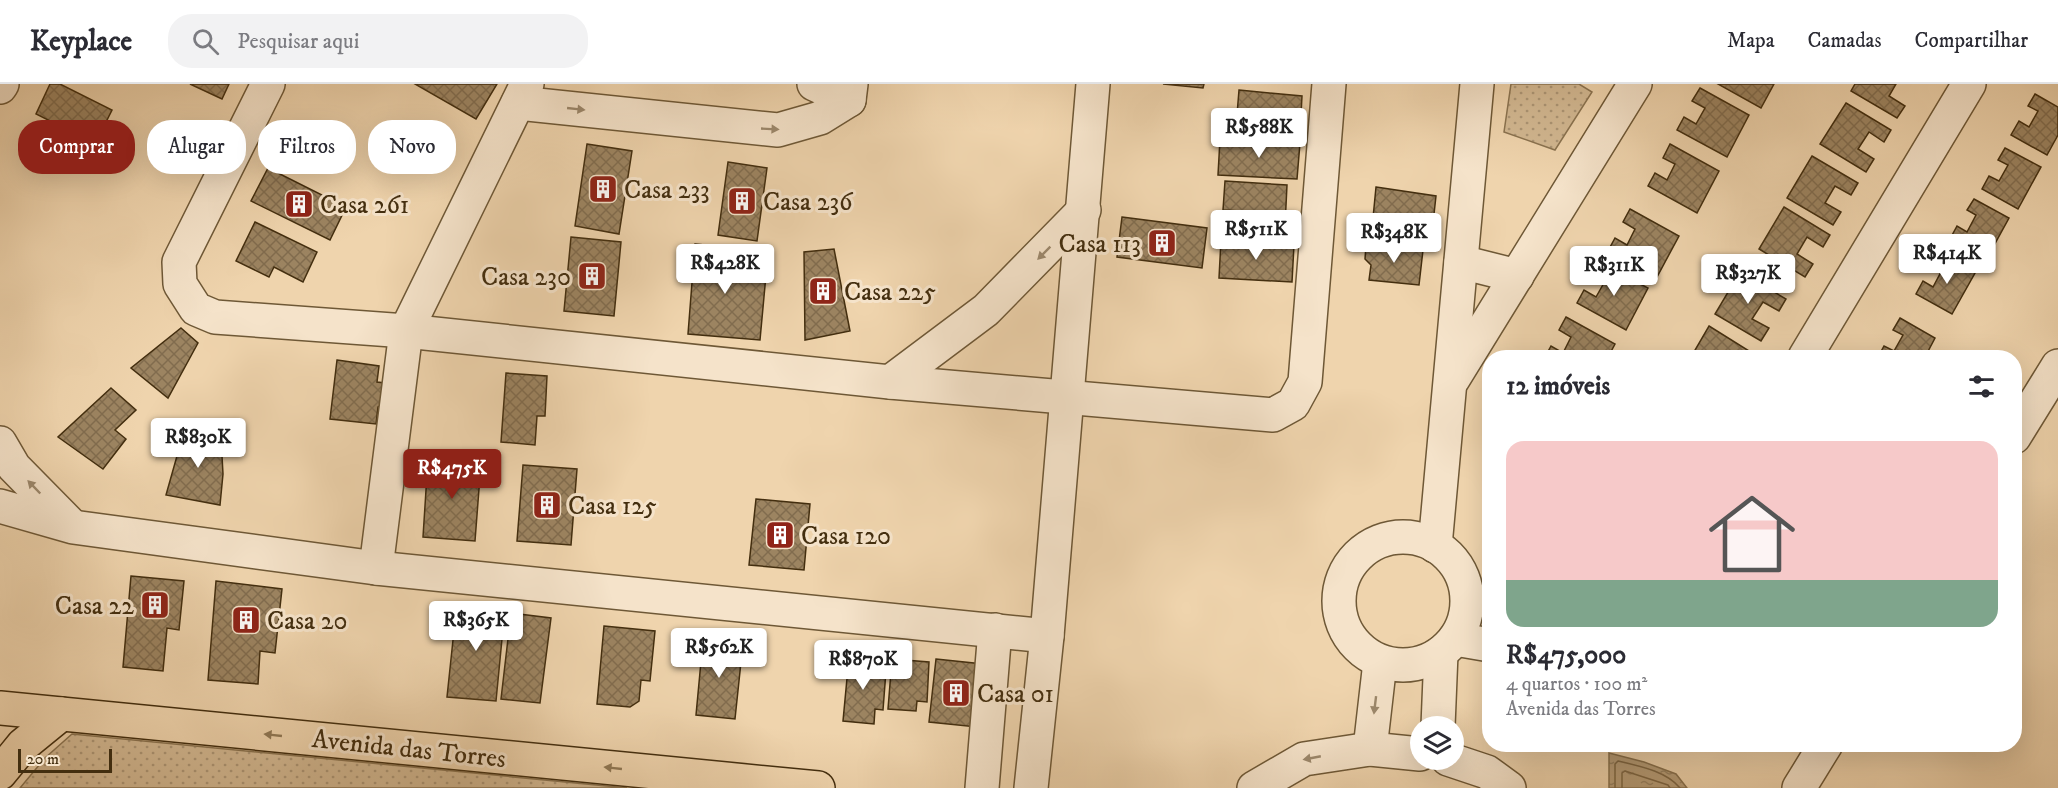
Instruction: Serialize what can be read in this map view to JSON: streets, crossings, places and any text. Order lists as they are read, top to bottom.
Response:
{
  "streets": {
    "main road": ["Avenida das Torres"]
  },
  "one_way": ["Avenida das Torres"],
  "places": {
    "building": [
      "Casa 233",
      "Casa 236",
      "Casa 261",
      "Casa 113",
      "Casa 230",
      "Casa 225",
      "Casa 125",
      "Casa 120",
      "Casa 22",
      "Casa 20",
      "Casa 01"
    ]
  },
  "scale_bar": "20 m",
  "page": {
    "header": "Keyplace",
    "search": "Pesquisar aqui",
    "nav": ["Mapa", "Camadas", "Compartilhar"],
    "price": [
      "R$588K",
      "R$511K",
      "R$348K",
      "R$414K",
      "R$428K",
      "R$311K",
      "R$327K",
      "R$830K",
      "R$475K",
      "R$365K",
      "R$562K",
      "R$870K"
    ],
    "chip": [
      "Comprar",
      "Alugar",
      "Filtros",
      "Novo"
    ],
    "heading": "12 imóveis",
    "list": [
      {
        "name": "R$475,000",
        "note": "4 quartos · 100 m² · Avenida das Torres"
      }
    ],
    "scale": "20 m"
  }
}
